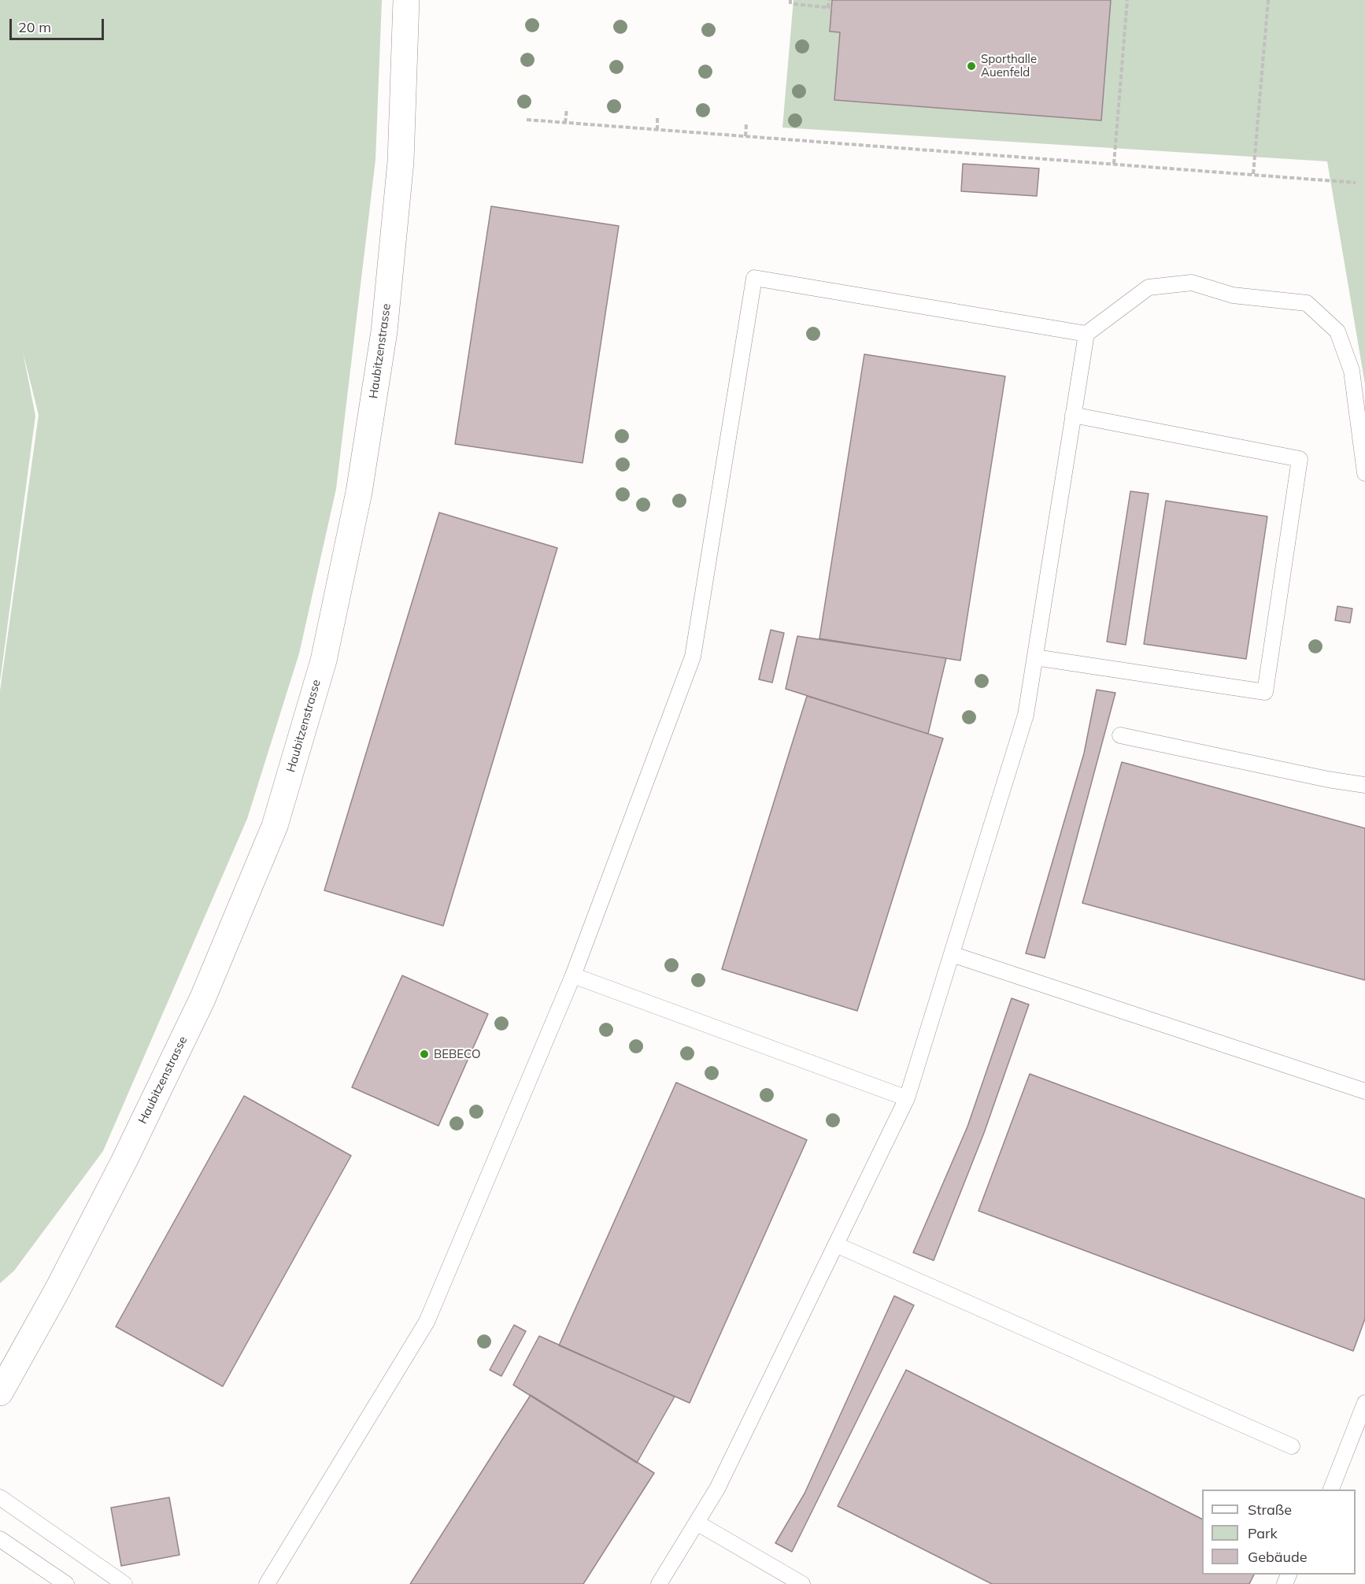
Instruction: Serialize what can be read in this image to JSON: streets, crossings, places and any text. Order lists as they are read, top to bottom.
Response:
{
  "streets": {
    "street": ["Haubitzenstrasse"]
  },
  "places": ["Sporthalle Auenfeld", "BEBECO"],
  "legend": ["Straße", "Park", "Gebäude"],
  "scale_bar": "20 m"
}
